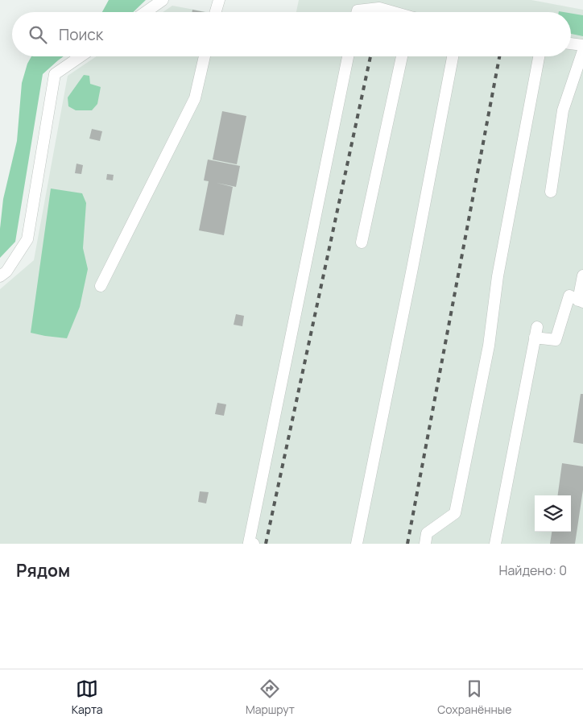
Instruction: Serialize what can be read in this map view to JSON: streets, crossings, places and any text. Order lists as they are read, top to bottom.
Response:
{
  "page": {
    "search": "Поиск",
    "heading": ["Рядом", "Найдено: 0"],
    "nav": ["Карта", "Маршрут", "Сохранённые"]
  }
}
